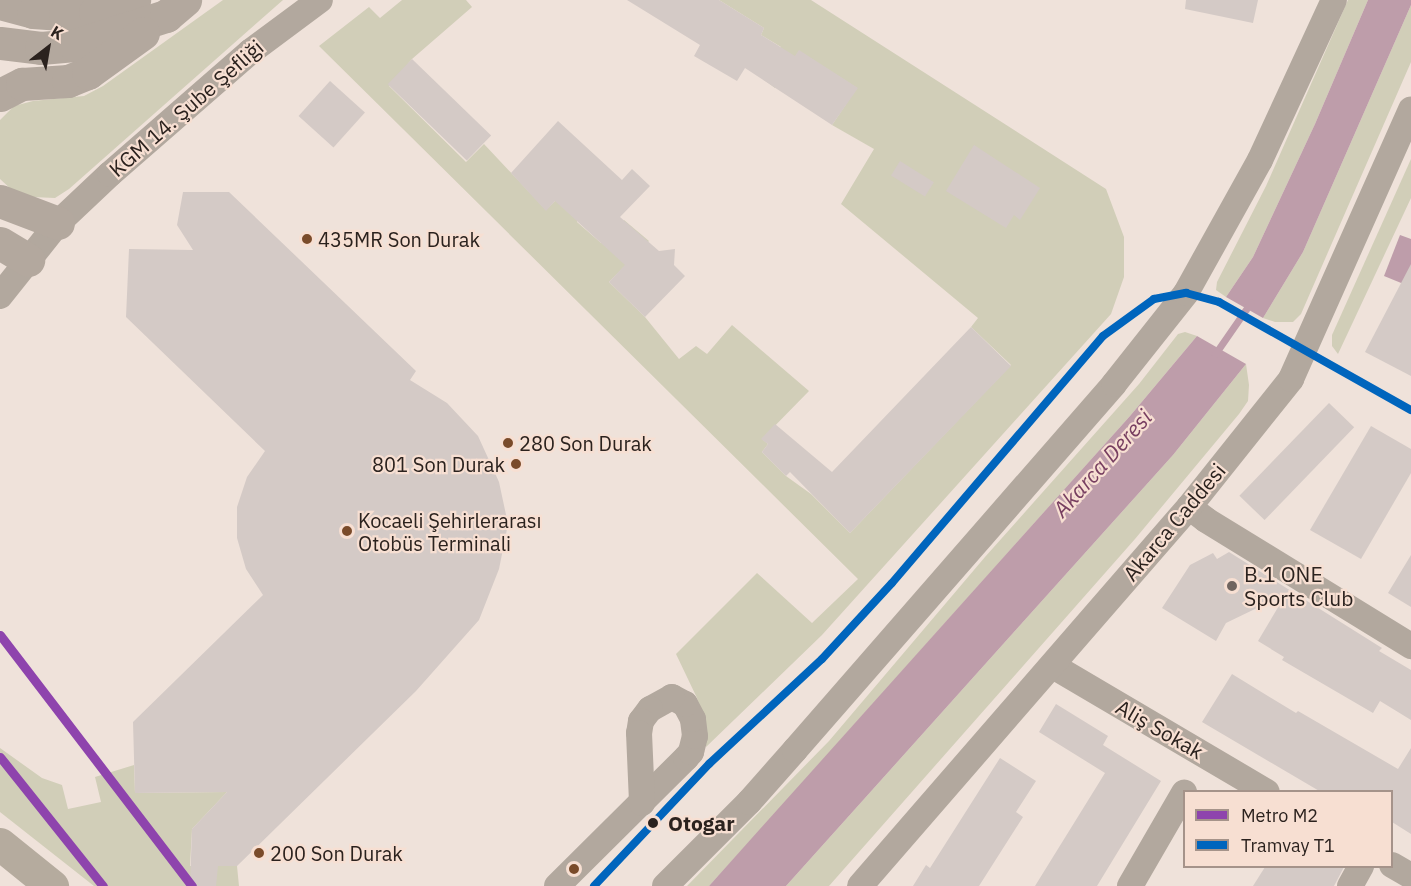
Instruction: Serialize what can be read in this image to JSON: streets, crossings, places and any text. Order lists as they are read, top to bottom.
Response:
{
  "streets": {
    "street": ["KGM 14. Şube Şefliği", "Akarca Caddesi", "Aliş Sokak"]
  },
  "crossings": [
    ["Akarca Caddesi", "Aliş Sokak"]
  ],
  "water": ["Akarca Deresi"],
  "places": [
    "435MR Son Durak",
    "280 Son Durak",
    "801 Son Durak",
    "Kocaeli Şehirlerarası Otobüs Terminali",
    "B.1 ONE Sports Club",
    "Otogar",
    "200 Son Durak"
  ],
  "lines": ["tram line T1", "metro line M2"],
  "legend": ["Metro M2", "Tramvay T1"],
  "north": "top right"
}
